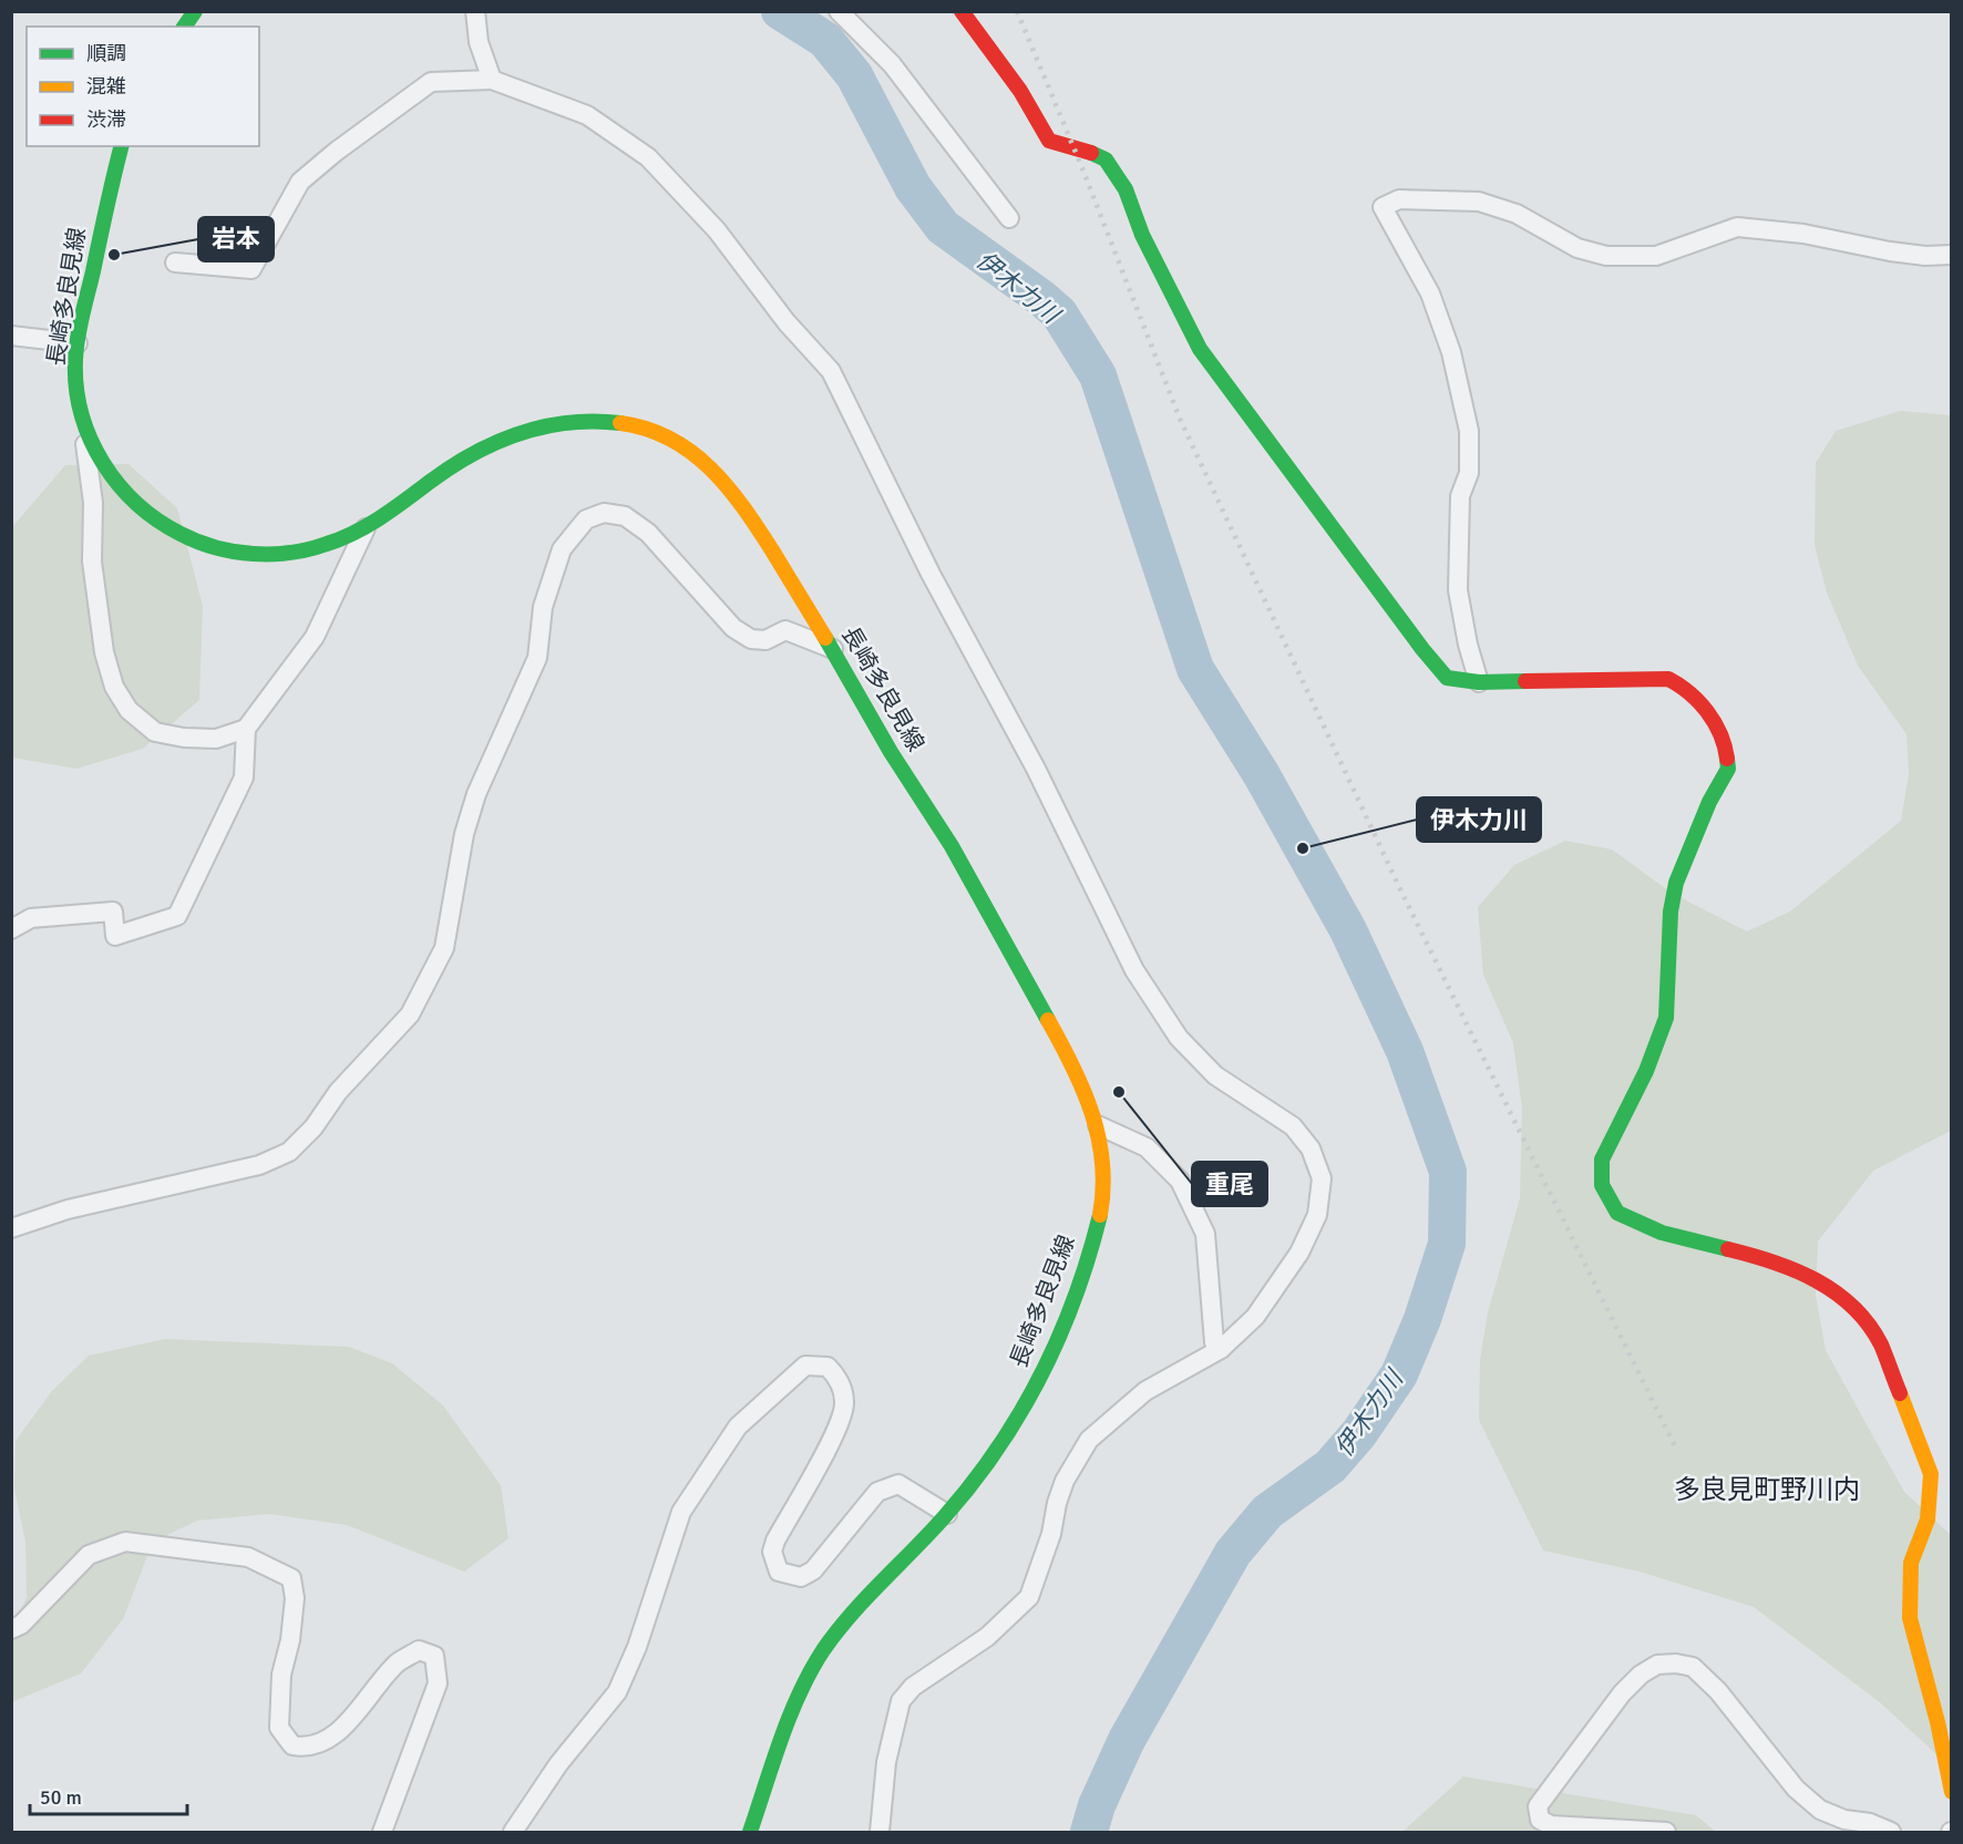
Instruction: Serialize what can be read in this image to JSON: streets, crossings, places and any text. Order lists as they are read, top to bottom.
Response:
{
  "streets": {
    "main road": ["長崎多良見線"]
  },
  "districts": ["多良見町野川内"],
  "water": ["伊木力川"],
  "places": ["岩本", "伊木力川", "重尾"],
  "legend": ["順調", "混雑", "渋滞"],
  "scale_bar": "50 m"
}
